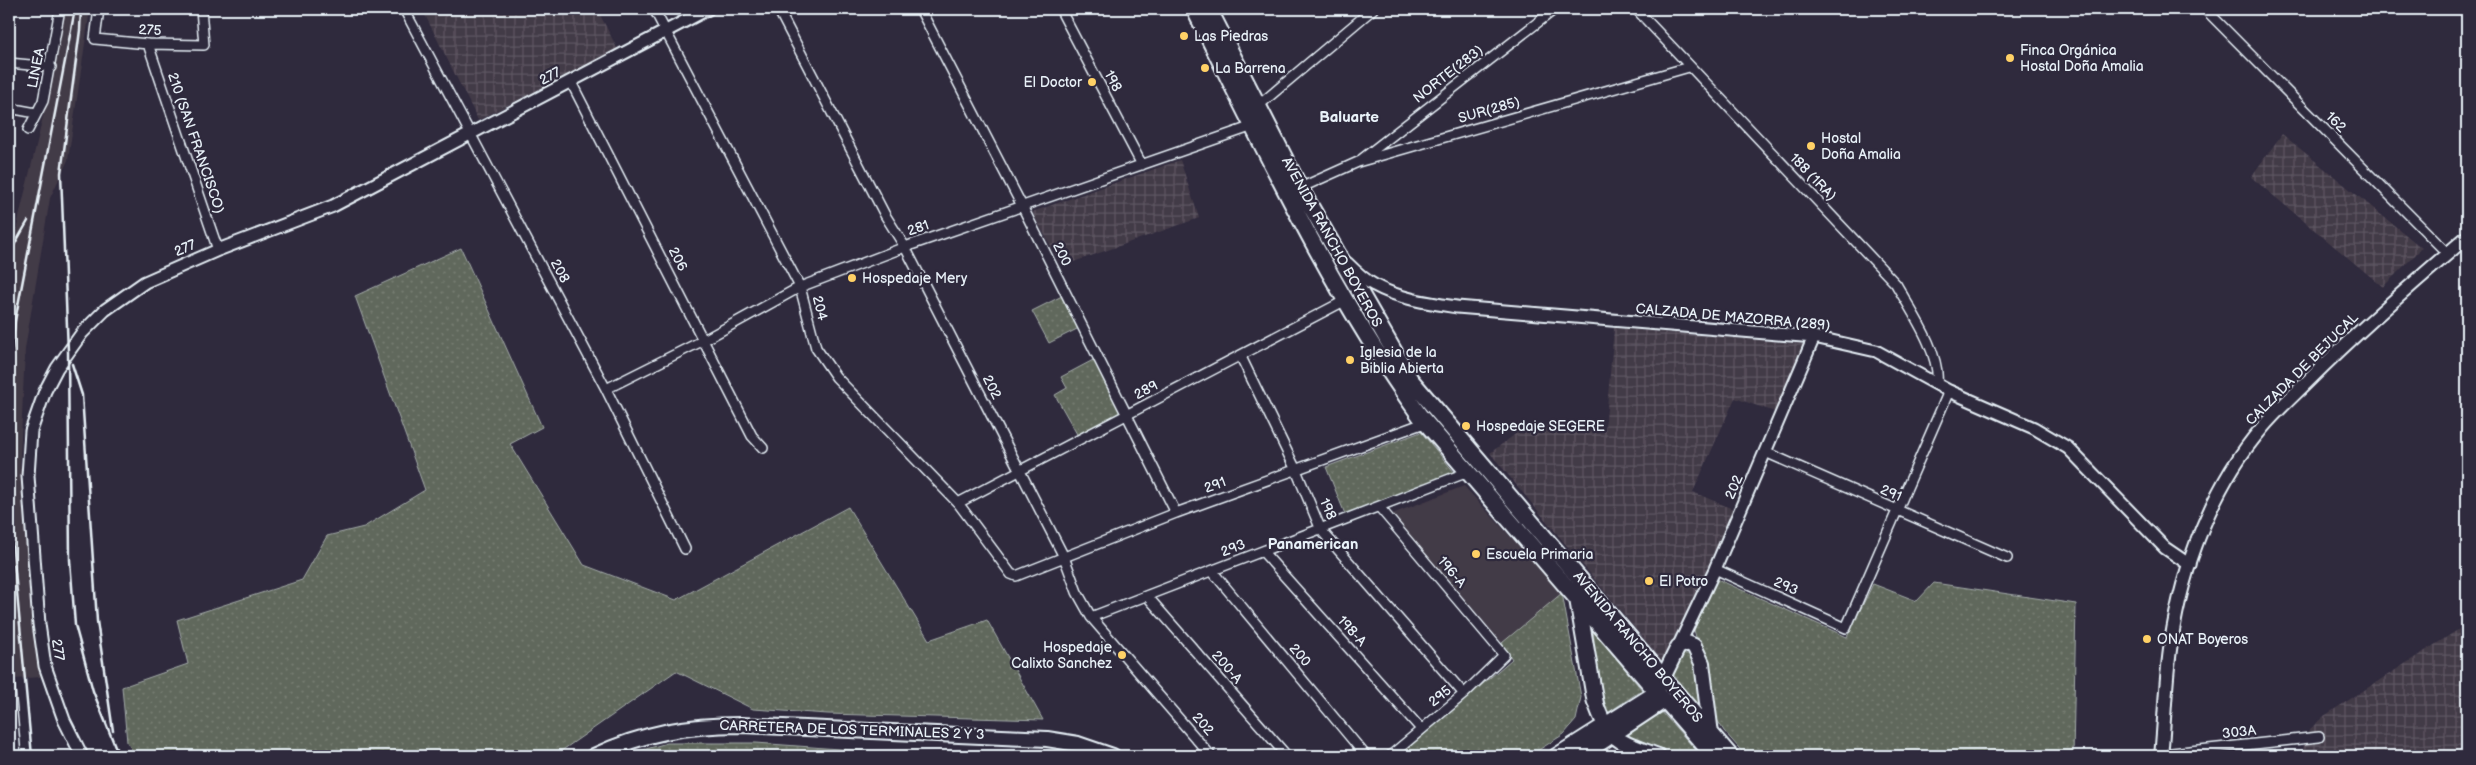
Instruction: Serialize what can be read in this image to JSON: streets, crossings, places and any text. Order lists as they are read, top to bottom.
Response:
{
  "streets": {
    "highway": ["AVENIDA RANCHO BOYEROS"],
    "main road": ["CALZADA DE BEJUCAL", "CARRETERA DE LOS TERMINALES 2 Y 3"],
    "street": [
      "275",
      "LINEA",
      "NORTE(283)",
      "277",
      "198",
      "SUR(285)",
      "162",
      "210 (SAN FRANCISCO)",
      "188 (1RA)",
      "281",
      "200",
      "206",
      "208",
      "204",
      "CALZADA DE MAZORRA (289)",
      "202",
      "289",
      "291",
      "293",
      "196-A",
      "198-A",
      "200-A",
      "295",
      "303A"
    ]
  },
  "crossings": [
    ["275", "210 (SAN FRANCISCO)"],
    ["NORTE(283)", "SUR(285)"],
    ["277", "210 (SAN FRANCISCO)"],
    ["277", "206"],
    ["277", "208"],
    ["277", "204"],
    ["198", "281"],
    ["198", "289"],
    ["198", "291"],
    ["198", "293"],
    ["198", "295"],
    ["SUR(285)", "188 (1RA)"],
    ["SUR(285)", "AVENIDA RANCHO BOYEROS"],
    ["162", "CALZADA DE BEJUCAL"],
    ["188 (1RA)", "CALZADA DE MAZORRA (289)"],
    ["281", "AVENIDA RANCHO BOYEROS"],
    ["281", "200"],
    ["281", "206"],
    ["281", "208"],
    ["281", "204"],
    ["281", "202"],
    ["AVENIDA RANCHO BOYEROS", "CALZADA DE MAZORRA (289)"],
    ["AVENIDA RANCHO BOYEROS", "289"],
    ["AVENIDA RANCHO BOYEROS", "291"],
    ["AVENIDA RANCHO BOYEROS", "293"],
    ["200", "289"],
    ["200", "291"],
    ["200", "293"],
    ["204", "289"],
    ["204", "291"],
    ["CALZADA DE MAZORRA (289)", "CALZADA DE BEJUCAL"],
    ["CALZADA DE MAZORRA (289)", "202"],
    ["CALZADA DE BEJUCAL", "303A"],
    ["202", "289"],
    ["202", "291"],
    ["202", "293"],
    ["291", "293"],
    ["293", "196-A"],
    ["293", "198-A"],
    ["293", "200-A"],
    ["196-A", "295"],
    ["198-A", "295"]
  ],
  "districts": ["Baluarte", "Panamerican"],
  "places": [
    "Las Piedras",
    "Finca Orgánica Hostal Doña Amalia",
    "La Barrena",
    "El Doctor",
    "Hostal Doña Amalia",
    "Hospedaje Mery",
    "Iglesia de la Biblia Abierta",
    "Hospedaje SEGERE",
    "Escuela Primaria",
    "El Potro",
    "ONAT Boyeros",
    "Hospedaje Calixto Sanchez"
  ]
}
